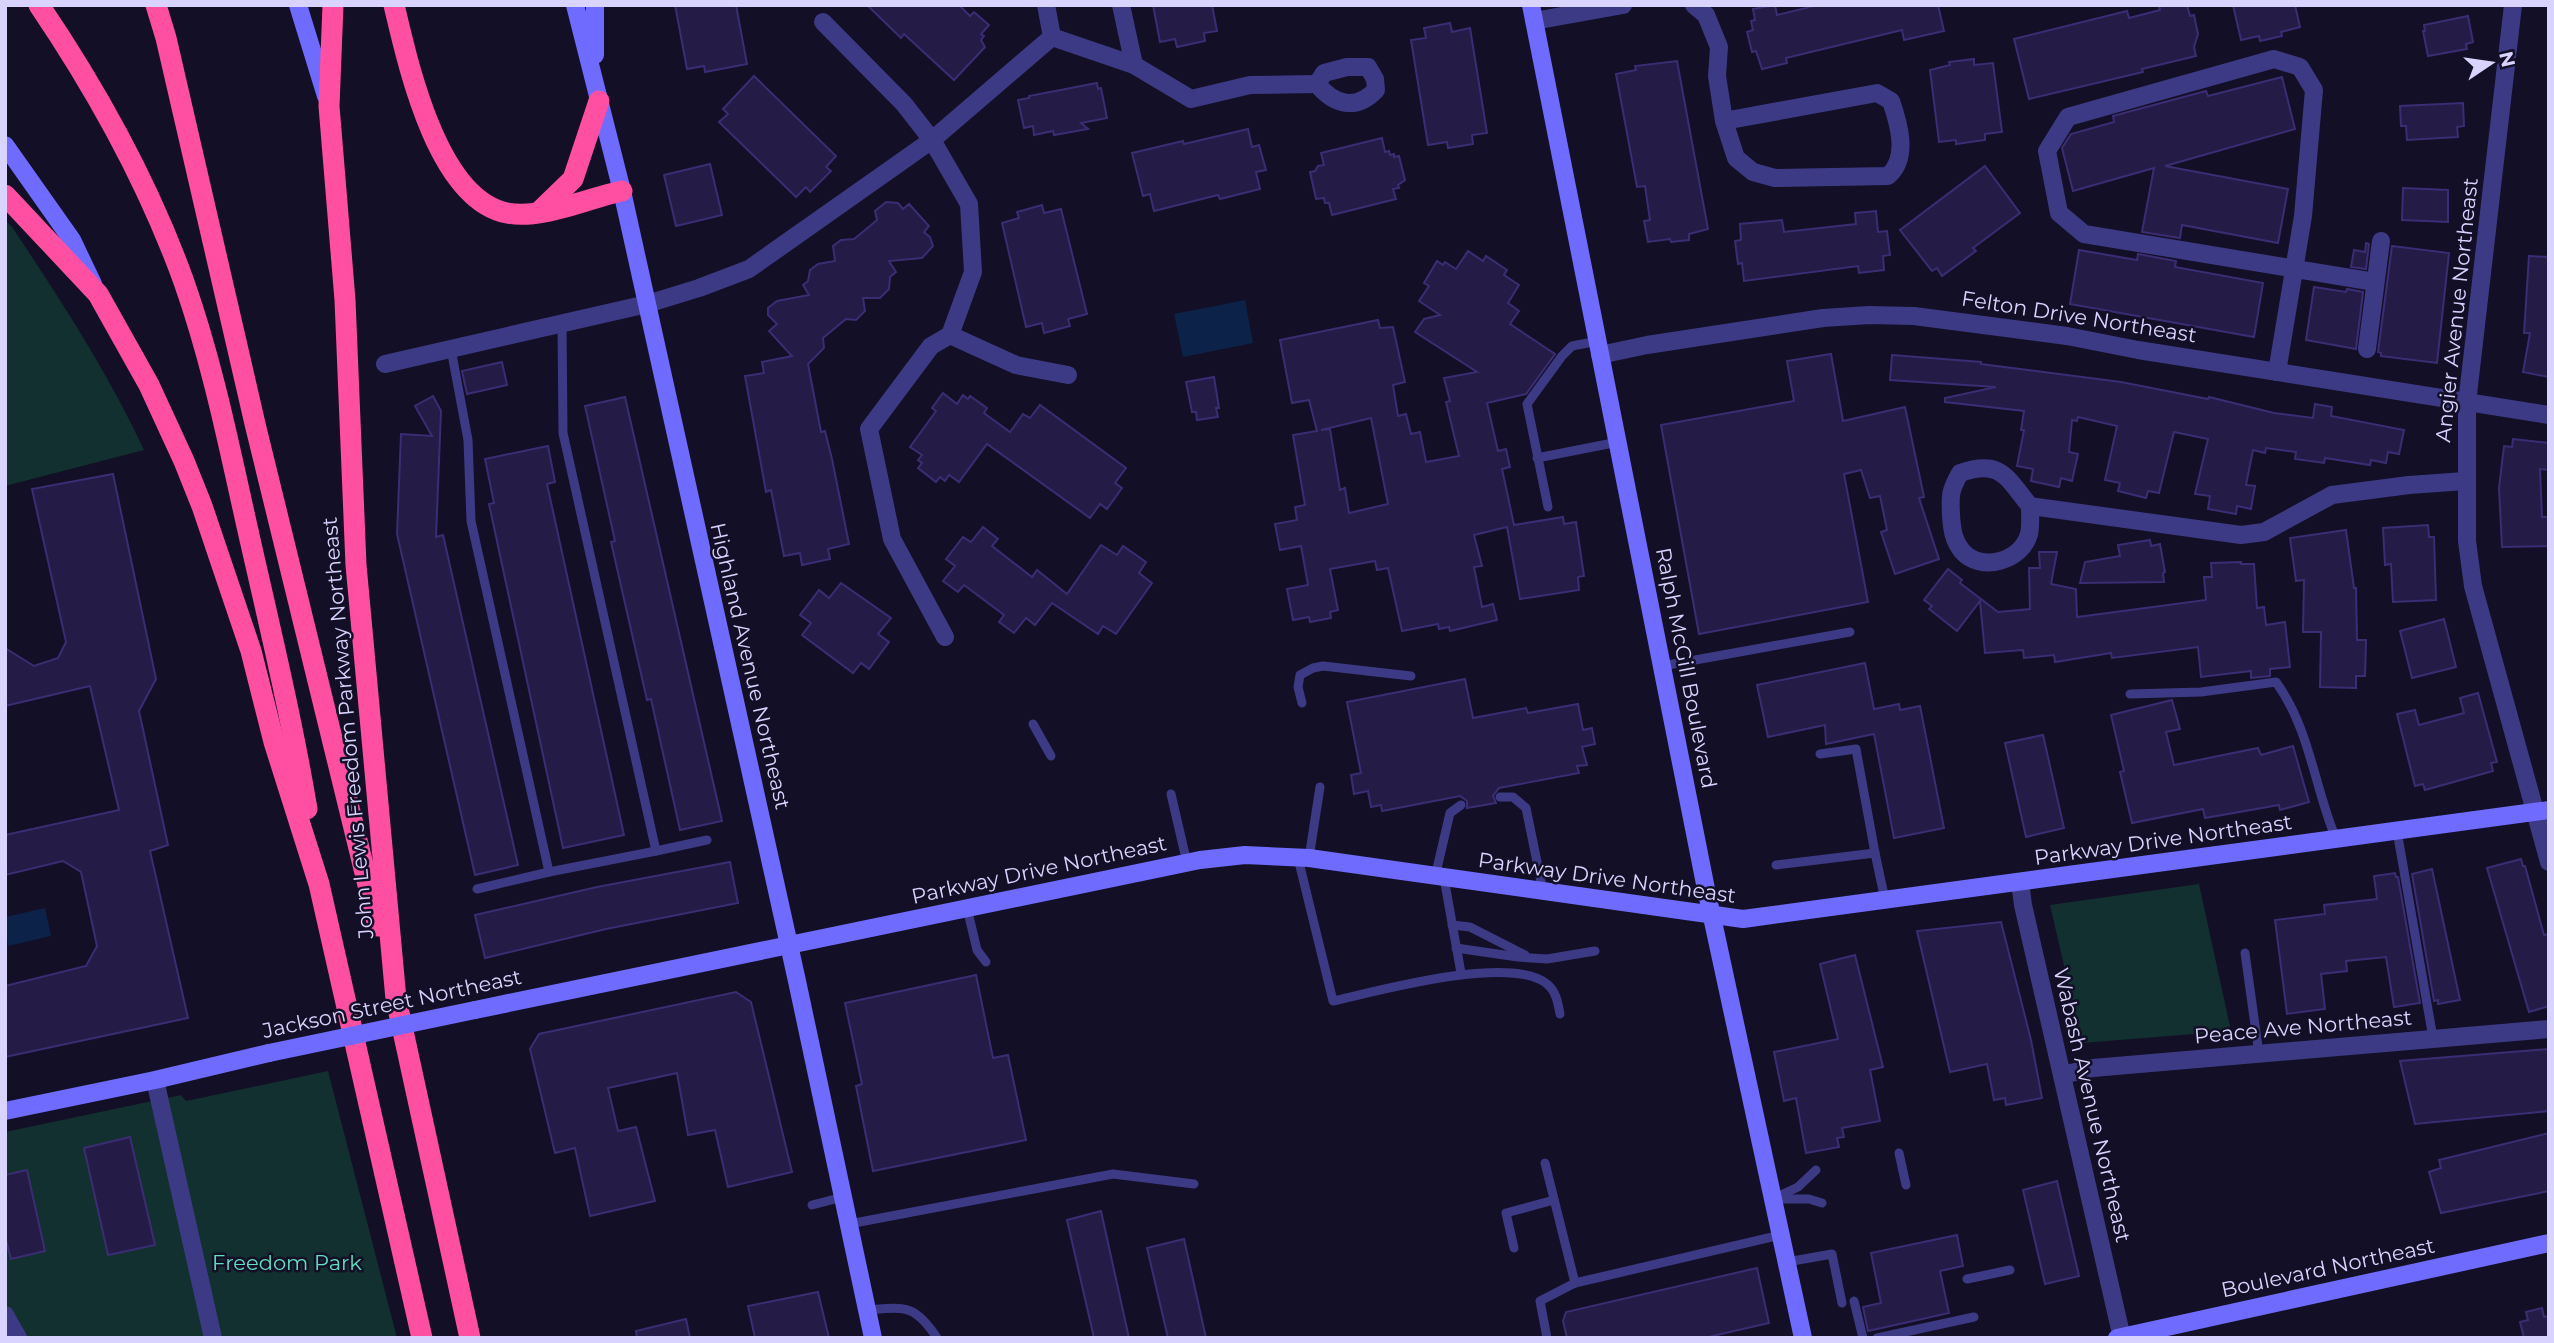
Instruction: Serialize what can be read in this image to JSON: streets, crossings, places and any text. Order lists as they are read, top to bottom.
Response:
{
  "streets": {
    "highway": ["John Lewis Freedom Parkway Northeast"],
    "main road": [
      "Highland Avenue Northeast",
      "Ralph McGill Boulevard",
      "Parkway Drive Northeast",
      "Jackson Street Northeast",
      "Boulevard Northeast"
    ],
    "street": [
      "Angier Avenue Northeast",
      "Felton Drive Northeast",
      "Peace Ave Northeast",
      "Wabash Avenue Northeast"
    ]
  },
  "crossings": [
    ["Angier Avenue Northeast", "Felton Drive Northeast"],
    ["Angier Avenue Northeast", "Parkway Drive Northeast"],
    ["Felton Drive Northeast", "Ralph McGill Boulevard"],
    ["Highland Avenue Northeast", "Parkway Drive Northeast"],
    ["Highland Avenue Northeast", "Jackson Street Northeast"],
    ["Ralph McGill Boulevard", "Parkway Drive Northeast"],
    ["Parkway Drive Northeast", "Jackson Street Northeast"],
    ["Parkway Drive Northeast", "Wabash Avenue Northeast"],
    ["Peace Ave Northeast", "Wabash Avenue Northeast"],
    ["Wabash Avenue Northeast", "Boulevard Northeast"]
  ],
  "parks": ["Freedom Park"],
  "north": "right"
}
